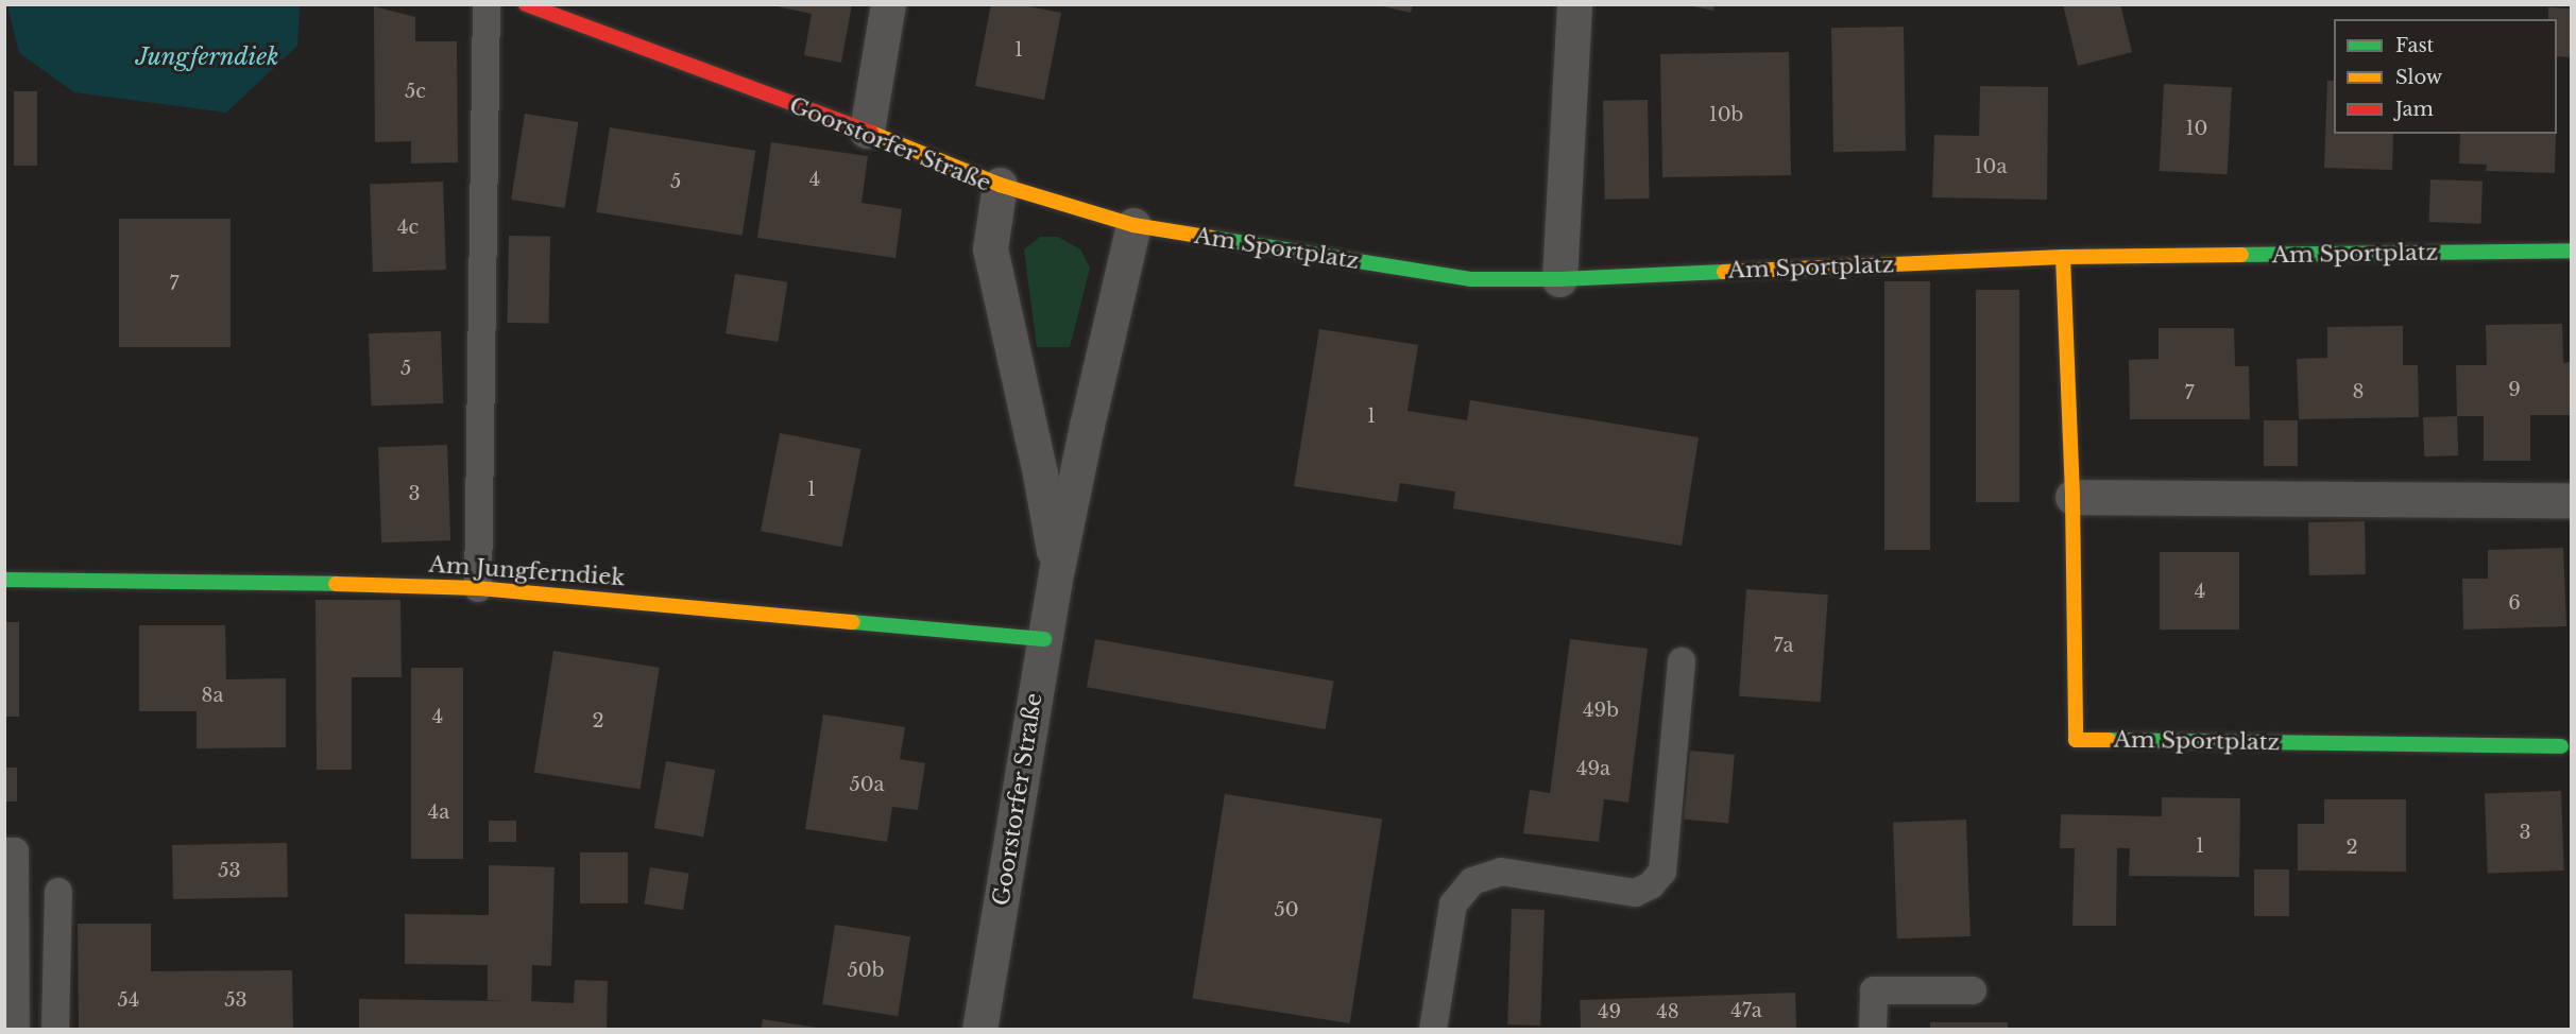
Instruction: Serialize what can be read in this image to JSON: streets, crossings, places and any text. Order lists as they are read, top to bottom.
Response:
{
  "streets": {
    "street": ["Goorstorfer Straße", "Am Sportplatz", "Am Jungferndiek"]
  },
  "crossings": [
    ["Goorstorfer Straße", "Am Sportplatz"],
    ["Goorstorfer Straße", "Am Jungferndiek"]
  ],
  "water": ["Jungferndiek"],
  "house_numbers": [
    "1",
    "5c",
    "10b",
    "10",
    "10a",
    "4",
    "5",
    "4c",
    "7",
    "5",
    "9",
    "8",
    "7",
    "1",
    "1",
    "3",
    "4",
    "6",
    "7a",
    "8a",
    "49b",
    "4",
    "2",
    "49a",
    "50a",
    "4a",
    "3",
    "1",
    "2",
    "53",
    "50",
    "50b",
    "54",
    "53",
    "47a",
    "49",
    "48"
  ],
  "legend": ["Fast", "Slow", "Jam"]
}
